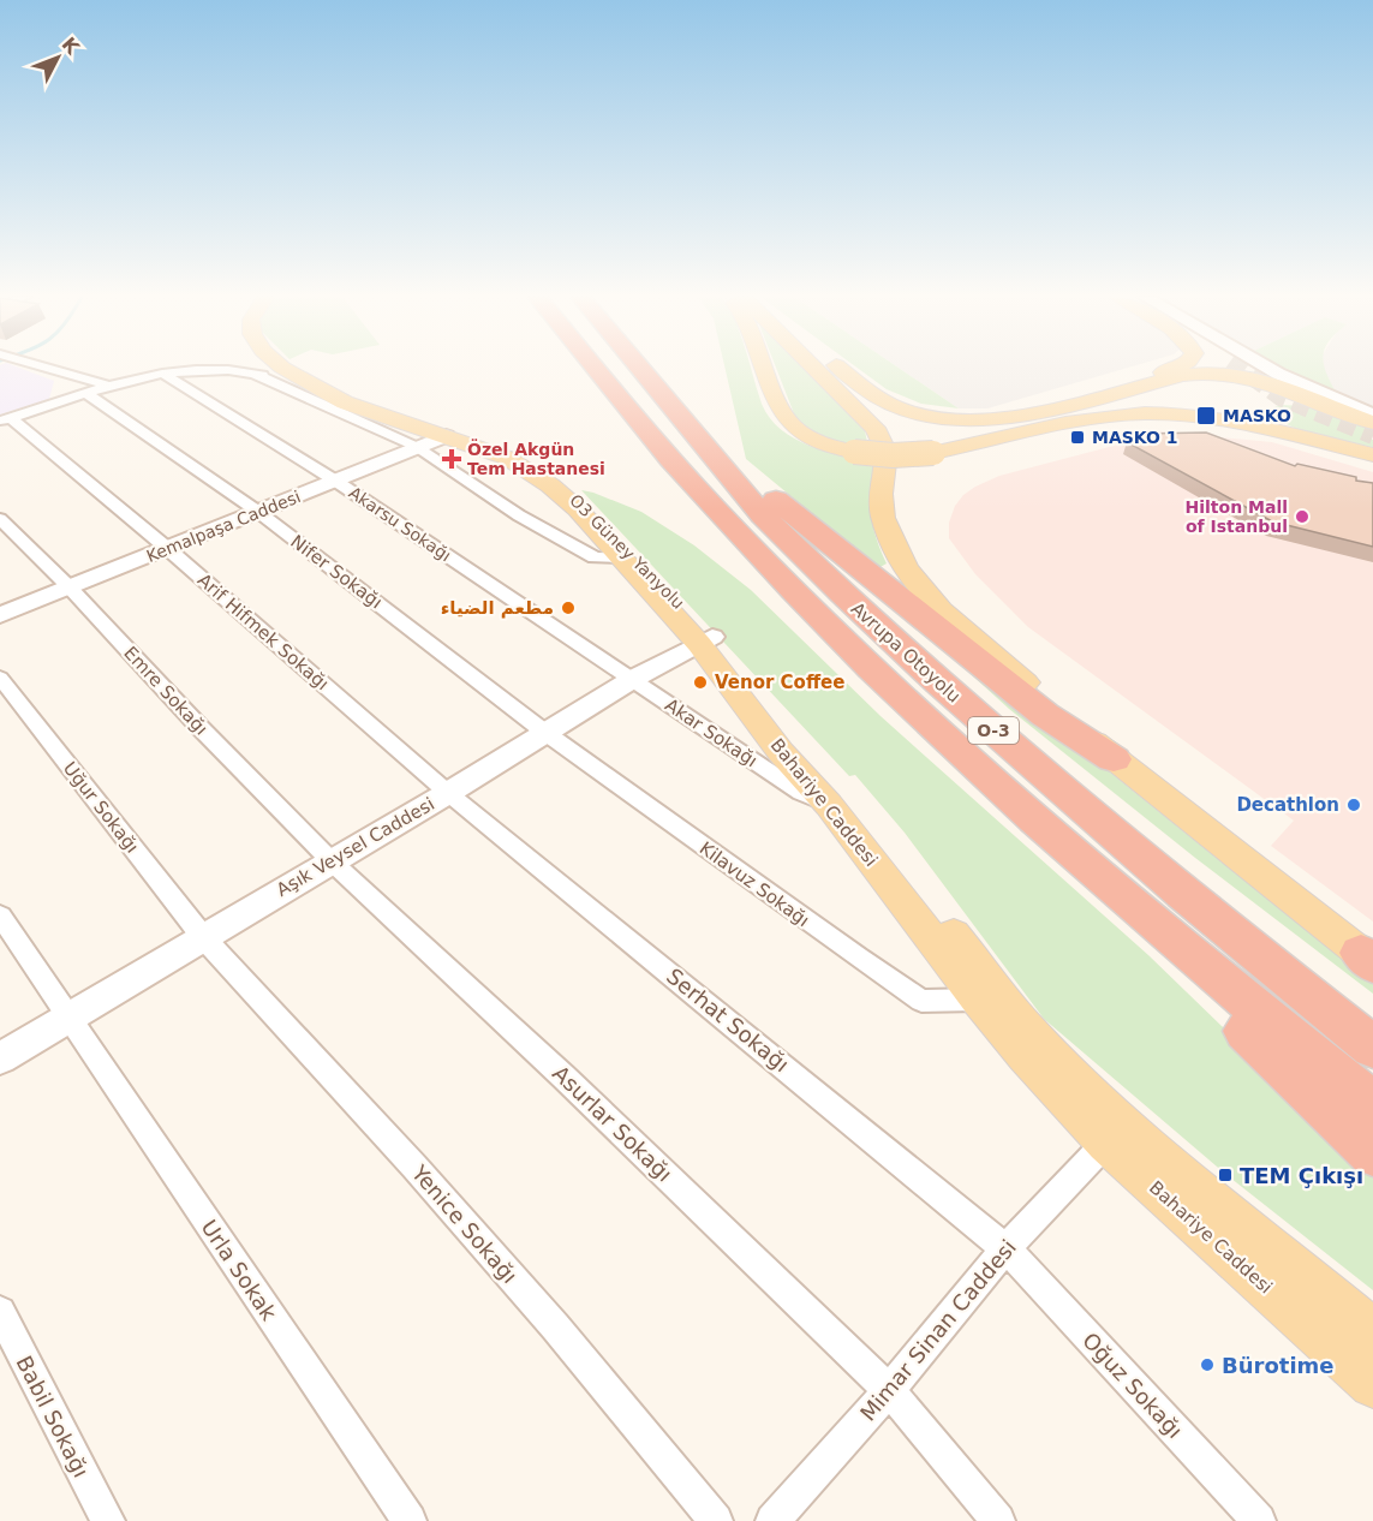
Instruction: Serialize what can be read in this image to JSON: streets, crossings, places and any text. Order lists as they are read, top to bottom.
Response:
{
  "streets": {
    "highway": ["Avrupa Otoyolu", "O-3"],
    "main road": [
      "Kemalpaşa Caddesi",
      "O3 Güney Yanyolu",
      "Bahariye Caddesi",
      "Aşık Veysel Caddesi"
    ],
    "street": [
      "Akarsu Sokağı",
      "Nifer Sokağı",
      "Arif Hifmek Sokağı",
      "Emre Sokağı",
      "Akar Sokağı",
      "Uğur Sokağı",
      "Kilavuz Sokağı",
      "Serhat Sokağı",
      "Asurlar Sokağı",
      "Yenice Sokağı",
      "Urla Sokak",
      "Mimar Sinan Caddesi",
      "Oğuz Sokağı",
      "Babil Sokağı"
    ]
  },
  "crossings": [
    ["Akarsu Sokağı", "Kemalpaşa Caddesi"],
    ["Akarsu Sokağı", "Akar Sokağı"],
    ["Akarsu Sokağı", "Aşık Veysel Caddesi"],
    ["Kemalpaşa Caddesi", "Nifer Sokağı"],
    ["Kemalpaşa Caddesi", "Arif Hifmek Sokağı"],
    ["Kemalpaşa Caddesi", "Emre Sokağı"],
    ["Kemalpaşa Caddesi", "Bahariye Caddesi"],
    ["O3 Güney Yanyolu", "Bahariye Caddesi"],
    ["O3 Güney Yanyolu", "Aşık Veysel Caddesi"],
    ["Nifer Sokağı", "Aşık Veysel Caddesi"],
    ["Nifer Sokağı", "Kilavuz Sokağı"],
    ["Arif Hifmek Sokağı", "Aşık Veysel Caddesi"],
    ["Arif Hifmek Sokağı", "Serhat Sokağı"],
    ["Emre Sokağı", "Aşık Veysel Caddesi"],
    ["Emre Sokağı", "Asurlar Sokağı"],
    ["Akar Sokağı", "Bahariye Caddesi"],
    ["Akar Sokağı", "Aşık Veysel Caddesi"],
    ["Bahariye Caddesi", "Aşık Veysel Caddesi"],
    ["Bahariye Caddesi", "Kilavuz Sokağı"],
    ["Bahariye Caddesi", "Mimar Sinan Caddesi"],
    ["Uğur Sokağı", "Aşık Veysel Caddesi"],
    ["Uğur Sokağı", "Yenice Sokağı"],
    ["Aşık Veysel Caddesi", "Kilavuz Sokağı"],
    ["Aşık Veysel Caddesi", "Serhat Sokağı"],
    ["Aşık Veysel Caddesi", "Asurlar Sokağı"],
    ["Aşık Veysel Caddesi", "Yenice Sokağı"],
    ["Aşık Veysel Caddesi", "Urla Sokak"],
    ["Serhat Sokağı", "Mimar Sinan Caddesi"],
    ["Serhat Sokağı", "Oğuz Sokağı"],
    ["Asurlar Sokağı", "Mimar Sinan Caddesi"],
    ["Mimar Sinan Caddesi", "Oğuz Sokağı"]
  ],
  "places": {
    "transit": ["MASKO", "MASKO 1", "TEM Çıkışı"],
    "health": ["Özel Akgün Tem Hastanesi"],
    "other": [
      "Hilton Mall of Istanbul",
      "مطعم الضياء",
      "Venor Coffee",
      "Decathlon",
      "Bürotime"
    ]
  },
  "north": "top right"
}
